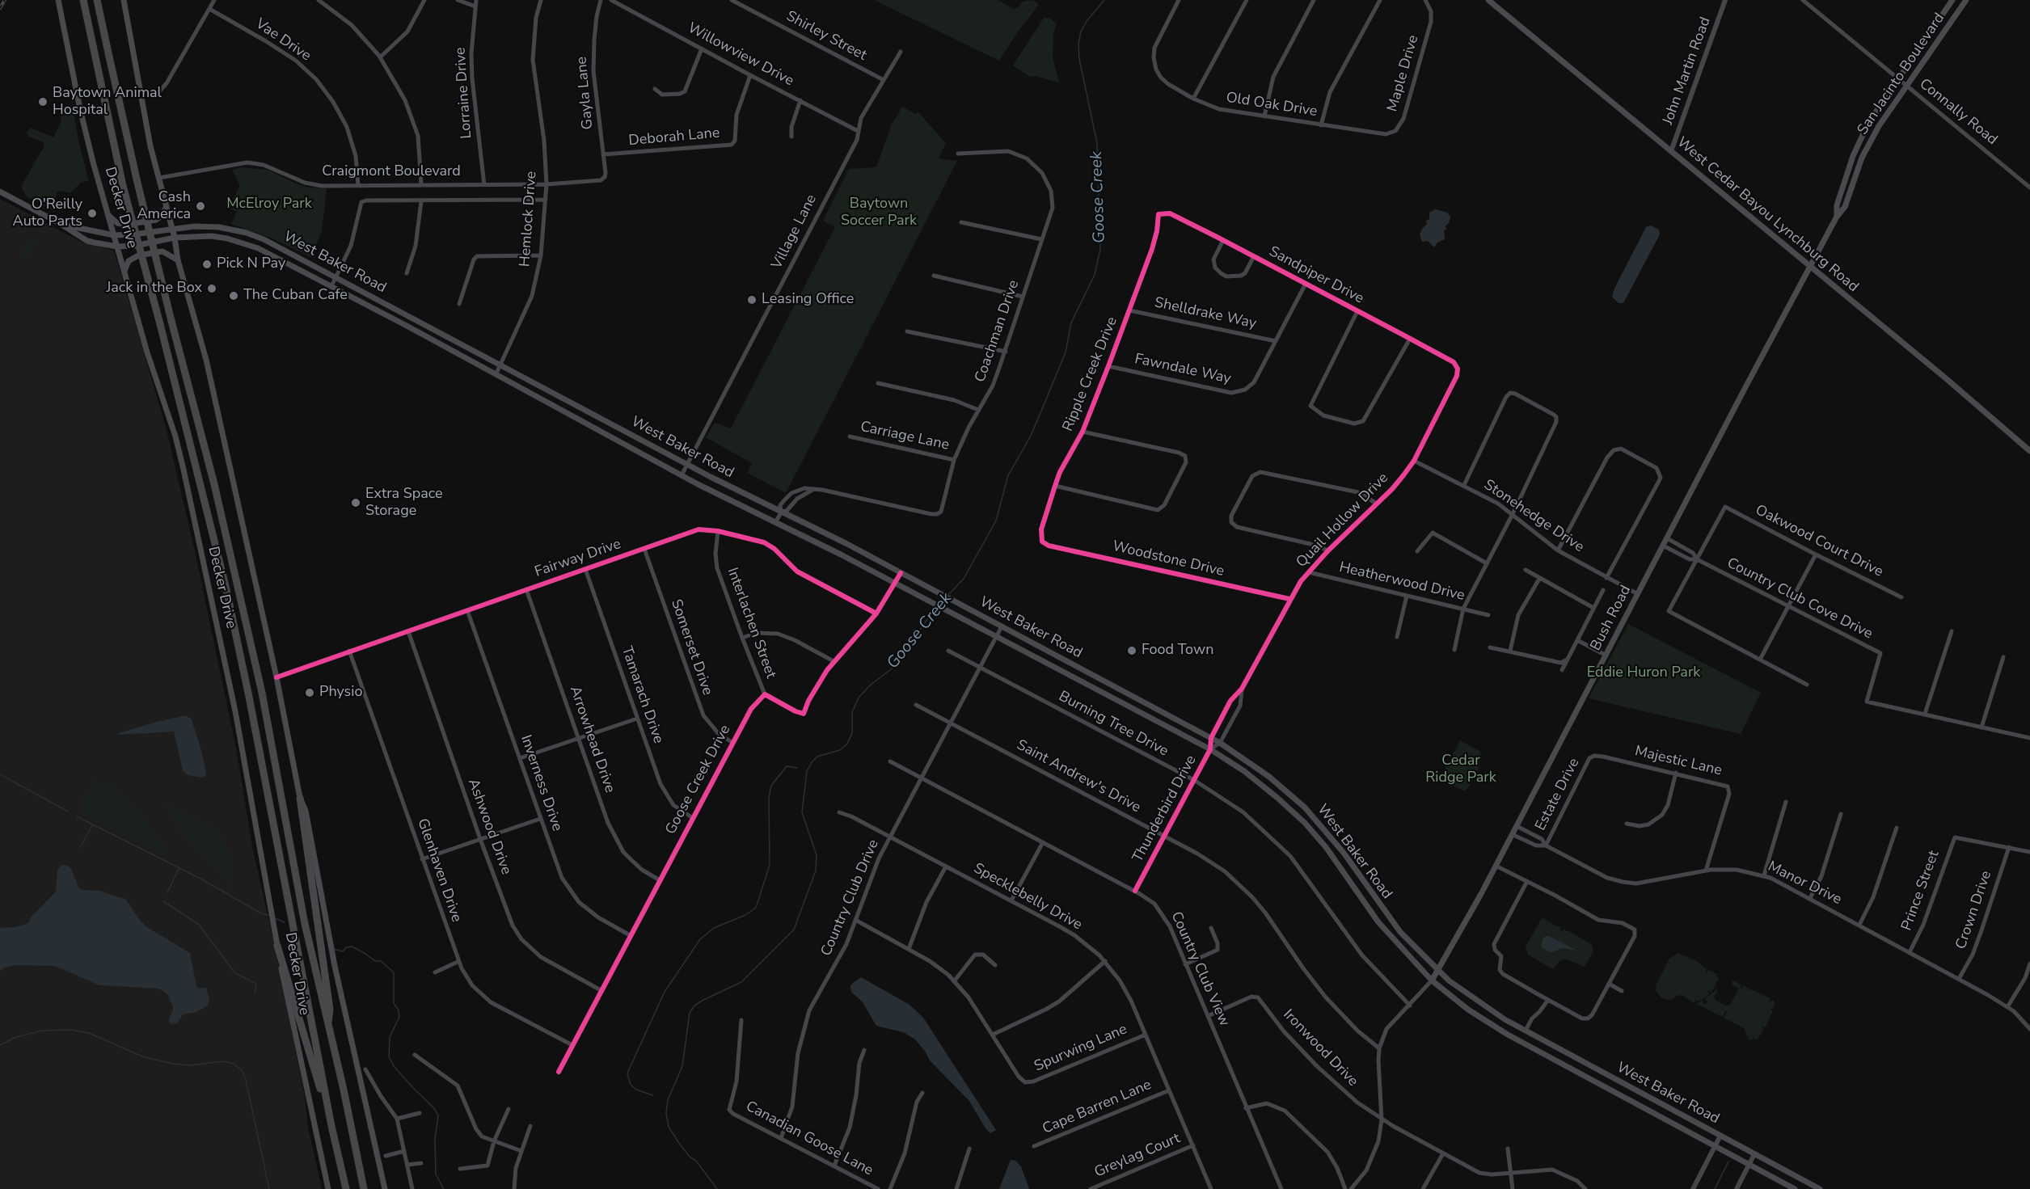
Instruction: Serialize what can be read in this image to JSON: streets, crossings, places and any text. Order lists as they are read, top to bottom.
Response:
{
  "streets": {
    "highway": ["Decker Drive"],
    "main road": [
      "San Jacinto Boulevard",
      "West Cedar Bayou Lynchburg Road",
      "West Baker Road",
      "Bush Road"
    ],
    "street": [
      "Shirley Street",
      "Vae Drive",
      "Willowview Drive",
      "John Martin Road",
      "Maple Drive",
      "Lorraine Drive",
      "Gayla Lane",
      "Old Oak Drive",
      "Connally Road",
      "Deborah Lane",
      "Craigmont Boulevard",
      "Hemlock Drive",
      "Village Lane",
      "Sandpiper Drive",
      "Shelldrake Way",
      "Coachman Drive",
      "Fawndale Way",
      "Ripple Creek Drive",
      "Carriage Lane",
      "Stonehedge Drive",
      "Quail Hollow Drive",
      "Oakwood Court Drive",
      "Fairway Drive",
      "Woodstone Drive",
      "Heatherwood Drive",
      "Country Club Cove Drive",
      "Interlachen Street",
      "Somerset Drive",
      "Tamarach Drive",
      "Burning Tree Drive",
      "Arrowhead Drive",
      "Majestic Lane",
      "Saint Andrew's Drive",
      "Goose Creek Drive",
      "Inverness Drive",
      "Estate Drive",
      "Thunderbird Drive",
      "Ashwood Drive",
      "Glenhaven Drive",
      "Manor Drive",
      "Prince Street",
      "Specklebelly Drive",
      "Country Club Drive",
      "Crown Drive",
      "Country Club View",
      "Spurwing Lane",
      "Ironwood Drive",
      "Cape Barren Lane",
      "Canadian Goose Lane",
      "Greylag Court"
    ]
  },
  "crossings": [
    ["Shirley Street", "Village Lane"],
    ["Vae Drive", "Craigmont Boulevard"],
    ["Willowview Drive", "Deborah Lane"],
    ["Willowview Drive", "Village Lane"],
    ["John Martin Road", "West Cedar Bayou Lynchburg Road"],
    ["Maple Drive", "Old Oak Drive"],
    ["San Jacinto Boulevard", "Connally Road"],
    ["San Jacinto Boulevard", "West Cedar Bayou Lynchburg Road"],
    ["San Jacinto Boulevard", "Bush Road"],
    ["Lorraine Drive", "Craigmont Boulevard"],
    ["Gayla Lane", "Deborah Lane"],
    ["Gayla Lane", "Craigmont Boulevard"],
    ["Deborah Lane", "Craigmont Boulevard"],
    ["Craigmont Boulevard", "Hemlock Drive"],
    ["Decker Drive", "West Baker Road"],
    ["West Cedar Bayou Lynchburg Road", "Bush Road"],
    ["Hemlock Drive", "West Baker Road"],
    ["Village Lane", "West Baker Road"],
    ["West Baker Road", "Coachman Drive"],
    ["West Baker Road", "Quail Hollow Drive"],
    ["West Baker Road", "Bush Road"],
    ["West Baker Road", "Thunderbird Drive"],
    ["West Baker Road", "Country Club Drive"],
    ["Sandpiper Drive", "Fawndale Way"],
    ["Sandpiper Drive", "Ripple Creek Drive"],
    ["Sandpiper Drive", "Quail Hollow Drive"],
    ["Shelldrake Way", "Fawndale Way"],
    ["Shelldrake Way", "Ripple Creek Drive"],
    ["Coachman Drive", "Carriage Lane"],
    ["Fawndale Way", "Ripple Creek Drive"],
    ["Ripple Creek Drive", "Woodstone Drive"],
    ["Stonehedge Drive", "Quail Hollow Drive"],
    ["Stonehedge Drive", "Bush Road"],
    ["Quail Hollow Drive", "Woodstone Drive"],
    ["Quail Hollow Drive", "Heatherwood Drive"],
    ["Quail Hollow Drive", "Thunderbird Drive"],
    ["Oakwood Court Drive", "Country Club Cove Drive"],
    ["Fairway Drive", "Interlachen Street"],
    ["Fairway Drive", "Somerset Drive"],
    ["Fairway Drive", "Tamarach Drive"],
    ["Fairway Drive", "Arrowhead Drive"],
    ["Fairway Drive", "Inverness Drive"],
    ["Fairway Drive", "Ashwood Drive"],
    ["Fairway Drive", "Glenhaven Drive"],
    ["Country Club Cove Drive", "Bush Road"],
    ["Bush Road", "Manor Drive"],
    ["Interlachen Street", "Goose Creek Drive"],
    ["Somerset Drive", "Goose Creek Drive"],
    ["Tamarach Drive", "Goose Creek Drive"],
    ["Burning Tree Drive", "Thunderbird Drive"],
    ["Burning Tree Drive", "Country Club Drive"],
    ["Arrowhead Drive", "Goose Creek Drive"],
    ["Majestic Lane", "Estate Drive"],
    ["Majestic Lane", "Manor Drive"],
    ["Saint Andrew's Drive", "Thunderbird Drive"],
    ["Saint Andrew's Drive", "Country Club Drive"],
    ["Goose Creek Drive", "Inverness Drive"],
    ["Goose Creek Drive", "Ashwood Drive"],
    ["Goose Creek Drive", "Glenhaven Drive"],
    ["Estate Drive", "Manor Drive"],
    ["Thunderbird Drive", "Country Club View"],
    ["Manor Drive", "Prince Street"],
    ["Manor Drive", "Crown Drive"],
    ["Prince Street", "Crown Drive"],
    ["Specklebelly Drive", "Country Club Drive"],
    ["Specklebelly Drive", "Spurwing Lane"],
    ["Specklebelly Drive", "Cape Barren Lane"],
    ["Specklebelly Drive", "Greylag Court"],
    ["Country Club Drive", "Country Club View"],
    ["Country Club Drive", "Canadian Goose Lane"],
    ["Country Club View", "Ironwood Drive"]
  ],
  "water": ["Goose Creek"],
  "parks": [
    "McElroy Park",
    "Baytown Soccer Park",
    "Eddie Huron Park",
    "Cedar Ridge Park"
  ],
  "places": [
    "Baytown Animal Hospital",
    "Cash America",
    "O'Reilly Auto Parts",
    "Pick N Pay",
    "Jack in the Box",
    "The Cuban Cafe",
    "Leasing Office",
    "Extra Space Storage",
    "Food Town",
    "Physio"
  ]
}
